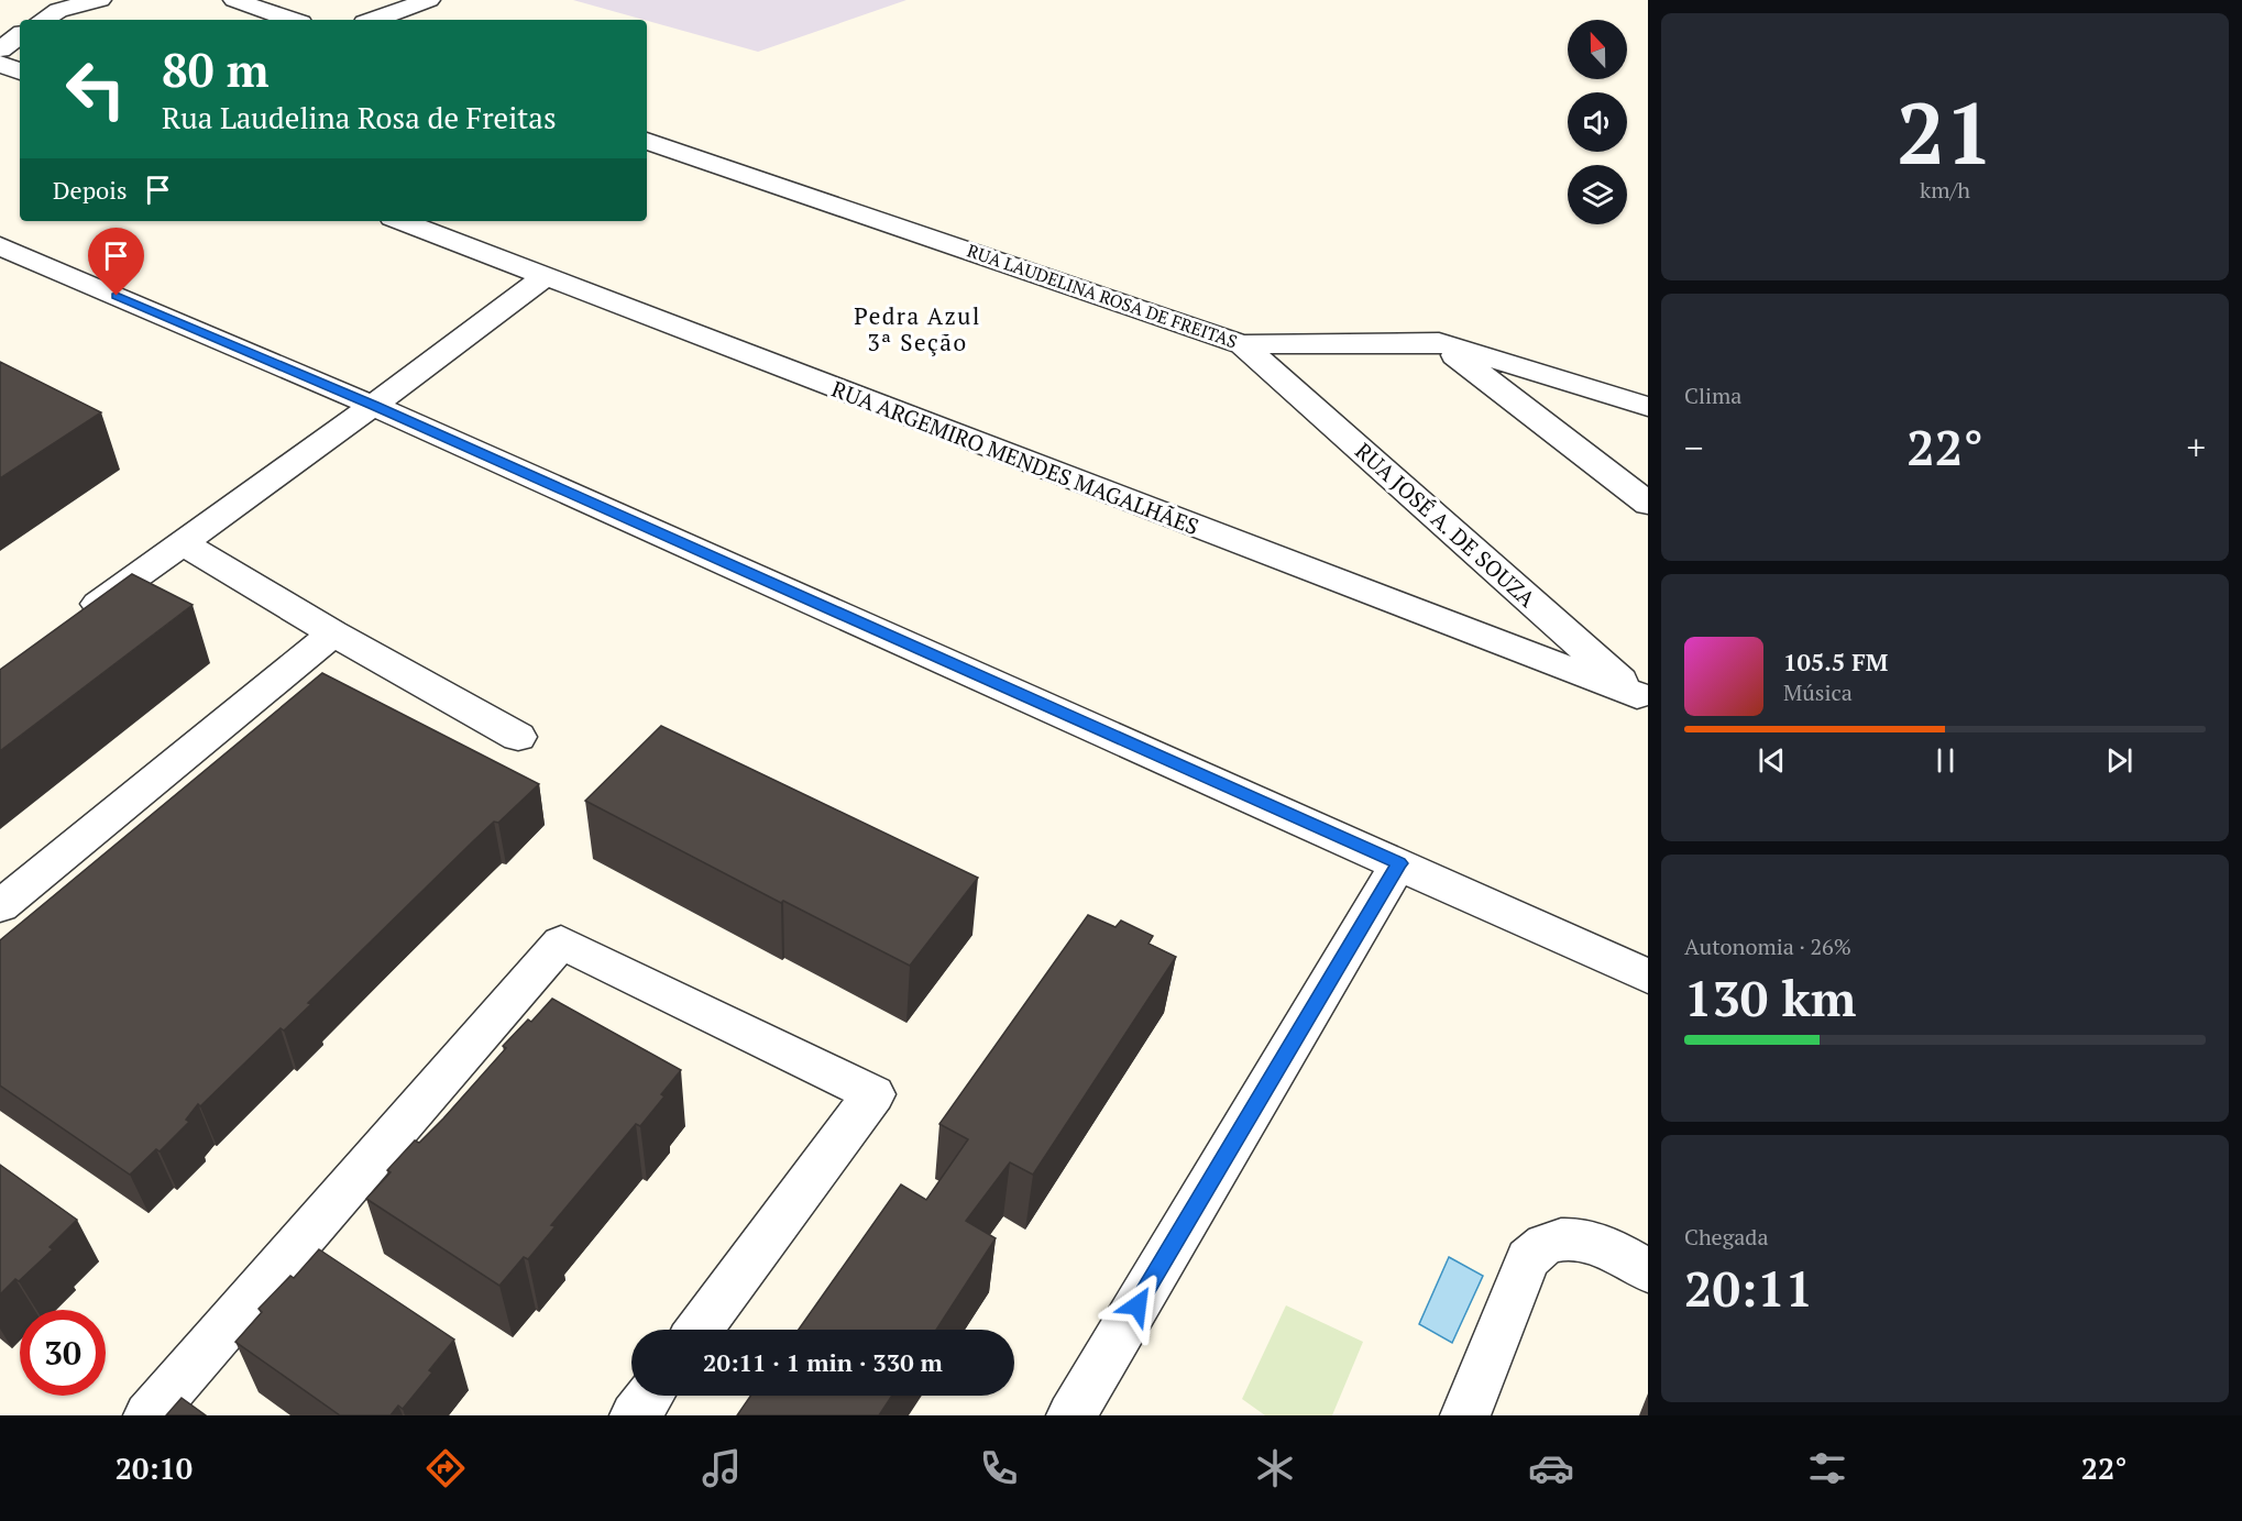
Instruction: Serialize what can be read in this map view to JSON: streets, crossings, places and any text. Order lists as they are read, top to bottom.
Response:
{
  "streets": {
    "street": ["RUA LAUDELINA ROSA DE FREITAS", "RUA ARGEMIRO MENDES MAGALHÃES", "RUA JOSÉ A. DE SOUZA"]
  },
  "crossings": [
    ["RUA LAUDELINA ROSA DE FREITAS", "RUA JOSÉ A. DE SOUZA"],
    ["RUA ARGEMIRO MENDES MAGALHÃES", "RUA JOSÉ A. DE SOUZA"]
  ],
  "districts": ["Pedra Azul 3ª Seção"],
  "north": "top",
  "page": {
    "tile": [
      ["21", "km/h"],
      "Clima",
      ["Autonomia · 26%", "130 km"],
      ["Chegada", "20:11"]
    ],
    "turn": ["80 m", "Rua Laudelina Rosa de Freitas"],
    "then": "Depois",
    "heat": ["−", "22°", "+"],
    "song": ["105.5 FM", "Música"],
    "limit": "30",
    "trip": "20:11 · 1 min · 330 m",
    "tabs": ["20:10", "22°"]
  }
}
